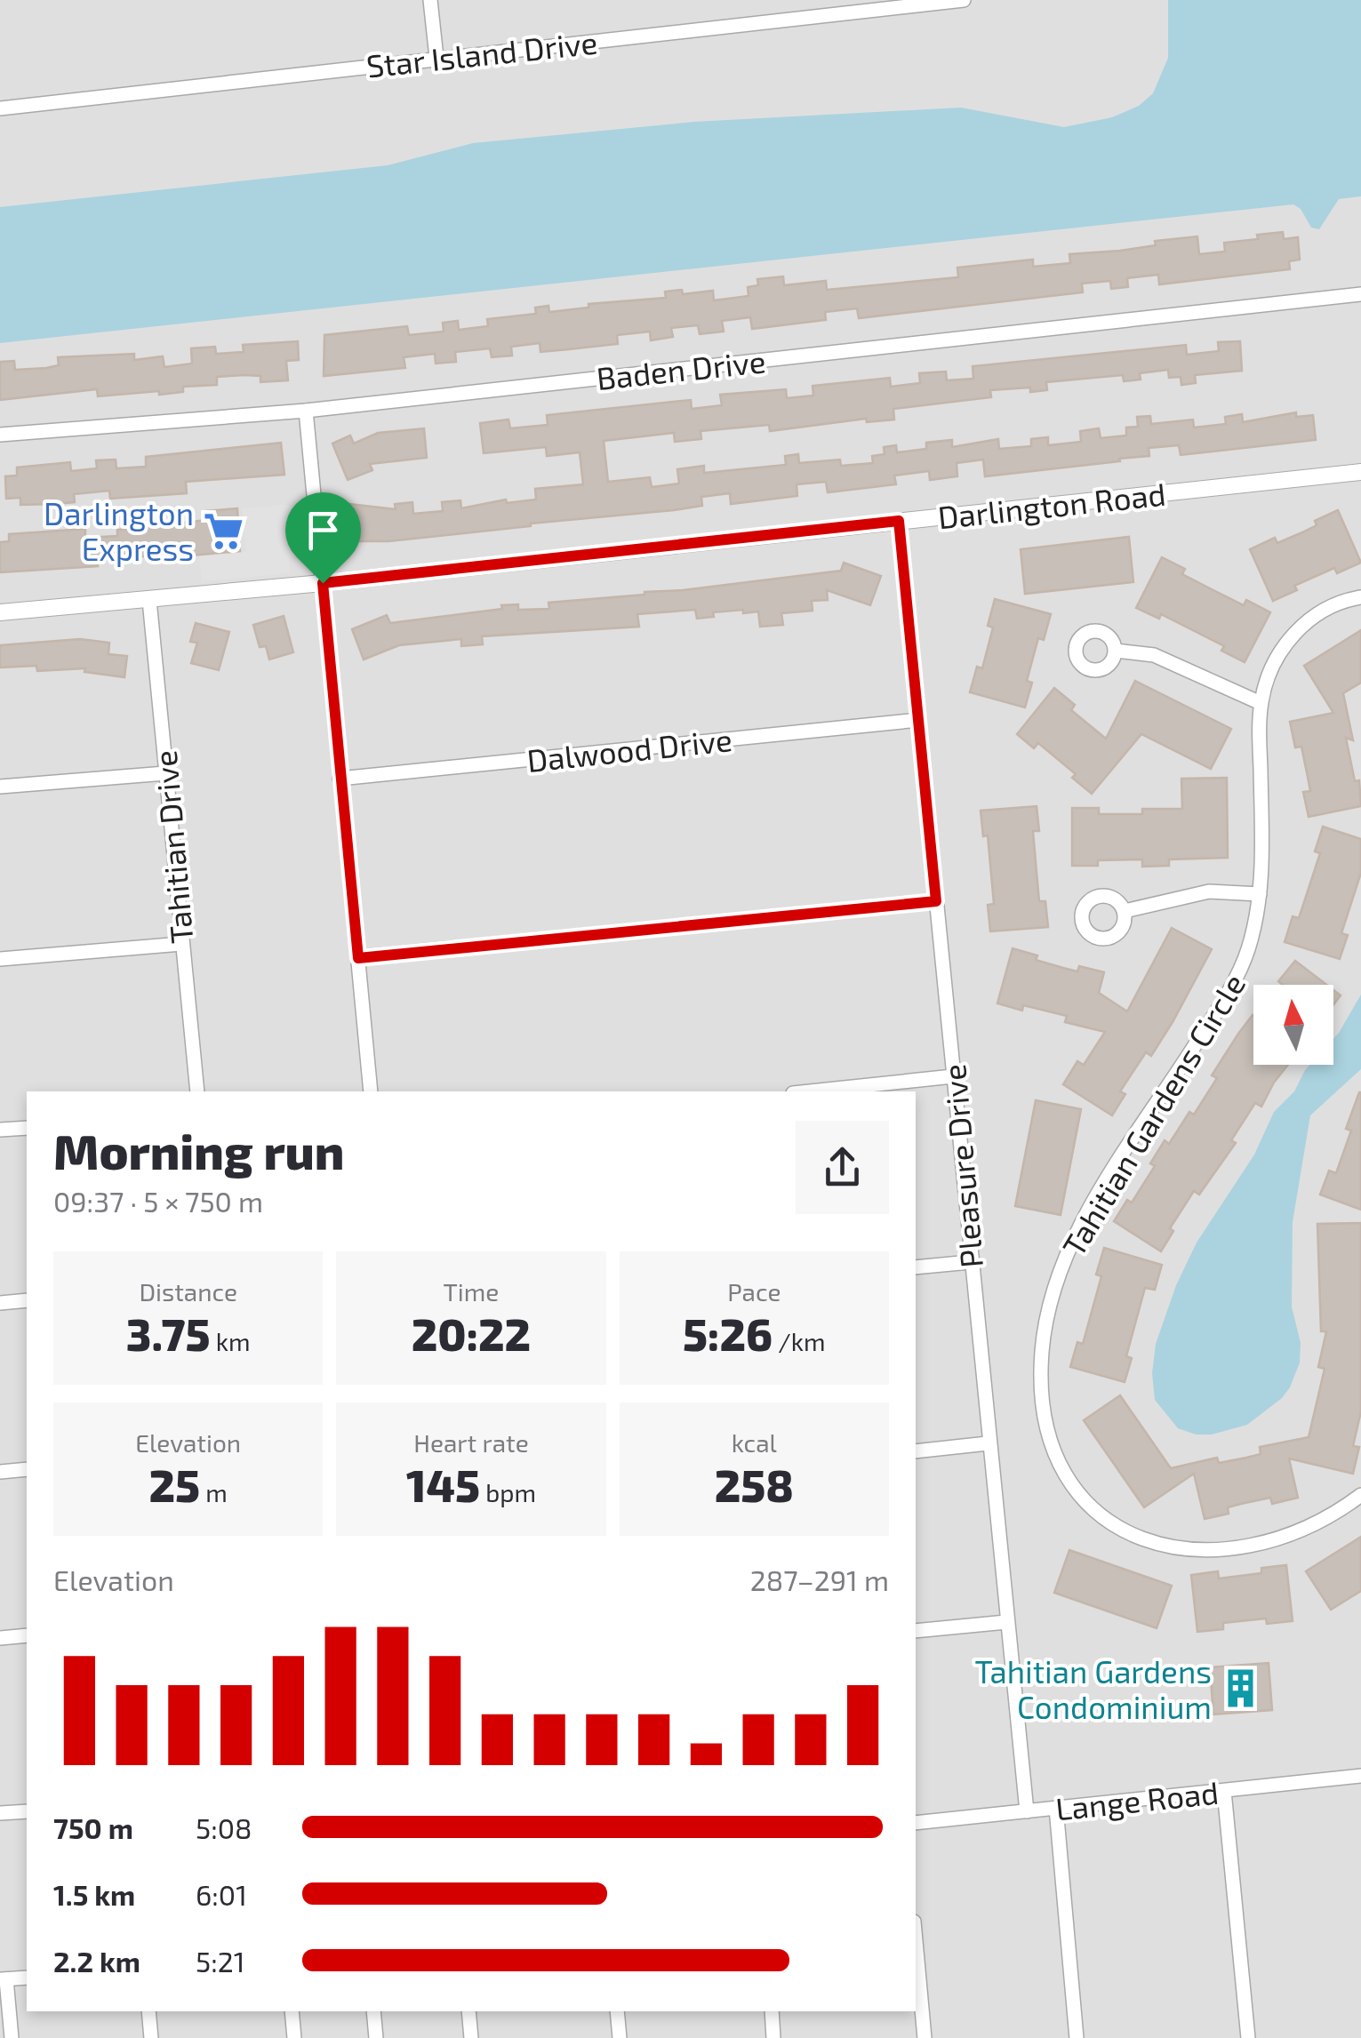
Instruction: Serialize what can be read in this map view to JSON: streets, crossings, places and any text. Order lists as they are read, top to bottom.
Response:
{
  "streets": {
    "street": [
      "Star Island Drive",
      "Baden Drive",
      "Darlington Road",
      "Dalwood Drive",
      "Tahitian Drive",
      "Tahitian Gardens Circle",
      "Pleasure Drive",
      "Lange Road"
    ]
  },
  "crossings": [
    ["Darlington Road", "Tahitian Drive"],
    ["Darlington Road", "Pleasure Drive"],
    ["Dalwood Drive", "Pleasure Drive"],
    ["Pleasure Drive", "Lange Road"]
  ],
  "places": {
    "supermarket": ["Darlington Express"],
    "building": ["Tahitian Gardens Condominium"]
  },
  "north": "top",
  "page": {
    "heading": ["Morning run", "09:37 · 5 × 750 m"],
    "stats": [
      ["Distance", "3.75 km"],
      ["Time", "20:22"],
      ["Pace", "5:26 /km"],
      ["Elevation", "25 m"],
      ["Heart rate", "145 bpm"],
      ["kcal", "258"]
    ],
    "chart": ["Elevation", "287–291 m"],
    "list": [
      {
        "name": "750 m",
        "note": "5:08"
      },
      {
        "name": "1.5 km",
        "note": "6:01"
      },
      {
        "name": "2.2 km",
        "note": "5:21"
      }
    ]
  }
}
